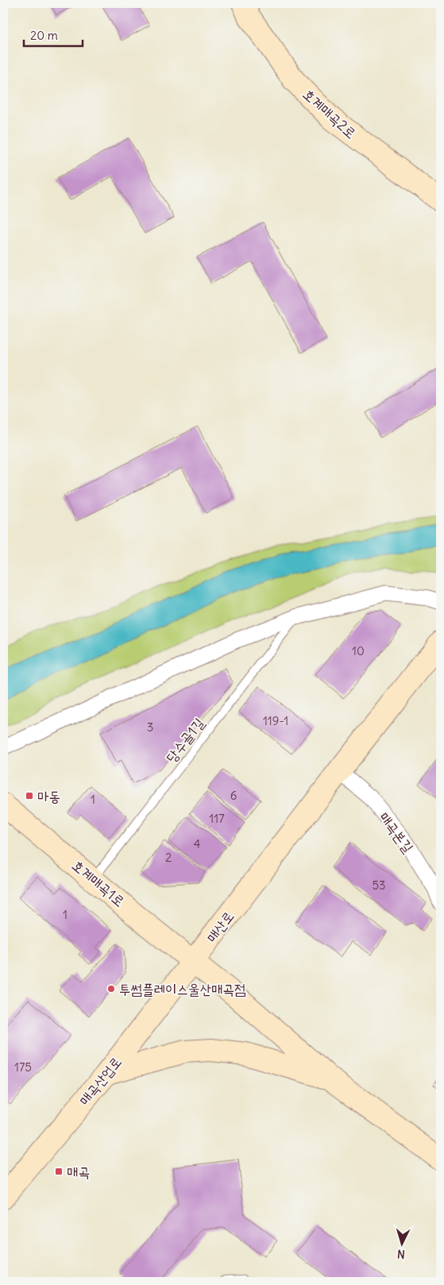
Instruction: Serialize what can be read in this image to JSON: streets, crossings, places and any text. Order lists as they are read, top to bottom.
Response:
{
  "streets": {
    "street": [
      "호계매곡2로",
      "매곡본길",
      "호계매곡1로",
      "매산로",
      "매곡산업로"
    ],
    "lane": ["당수골1길"]
  },
  "crossings": [
    ["당수골1길", "호계매곡1로"],
    ["매곡본길", "매산로"],
    ["호계매곡1로", "매산로"],
    ["호계매곡1로", "매곡산업로"],
    ["매산로", "매곡산업로"]
  ],
  "places": {
    "transit": ["마동", "매곡"],
    "other": ["투썸플레이스울산매곡점"]
  },
  "house_numbers": [
    "10",
    "119-1",
    "3",
    "6",
    "1",
    "117",
    "4",
    "2",
    "53",
    "1",
    "175"
  ],
  "scale_bar": "20 m",
  "north": "bottom"
}
